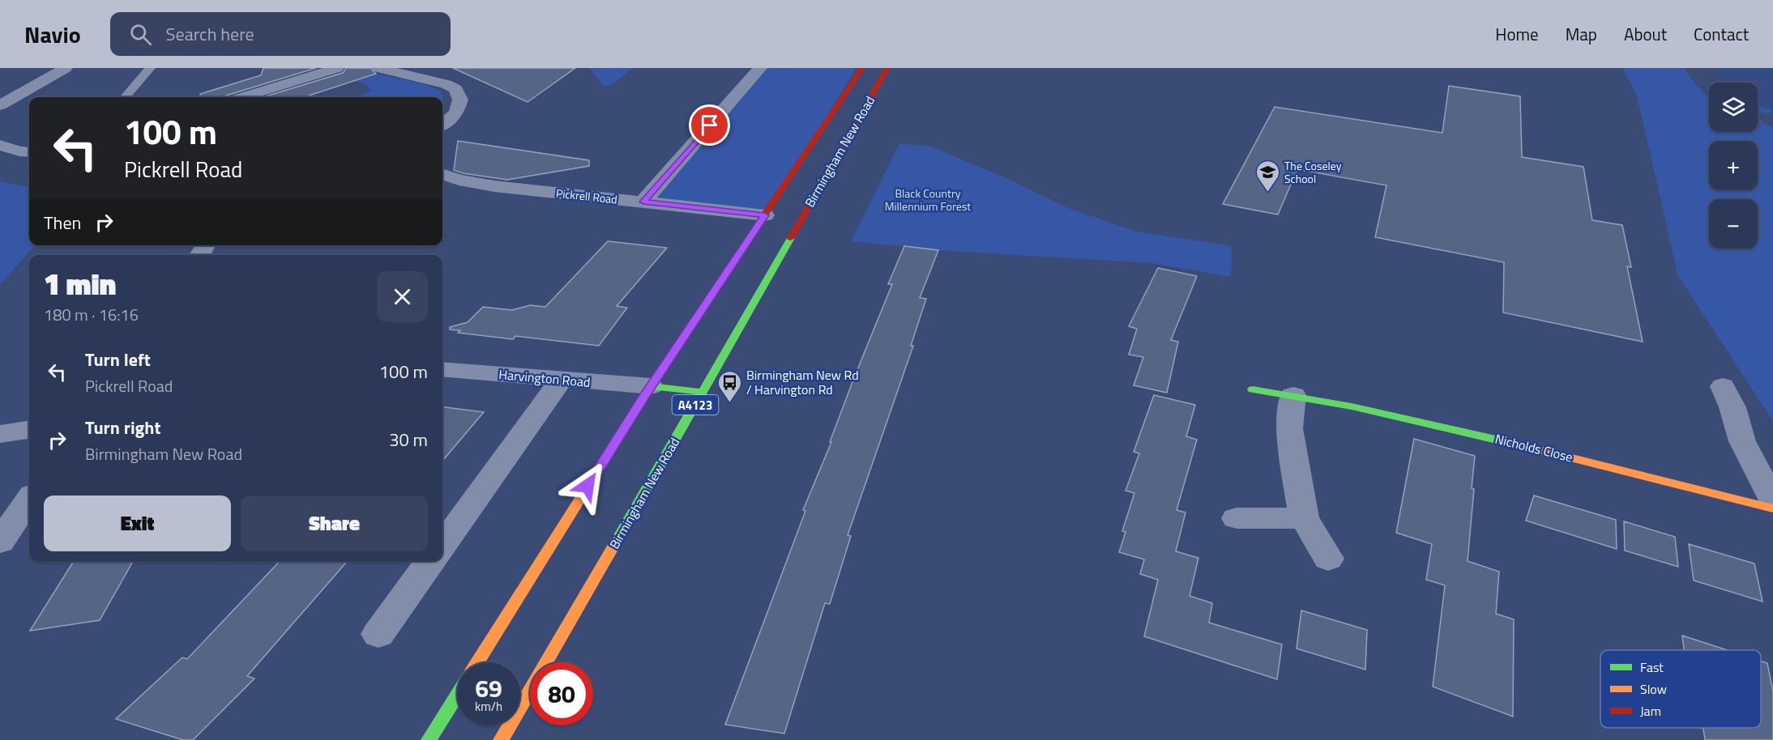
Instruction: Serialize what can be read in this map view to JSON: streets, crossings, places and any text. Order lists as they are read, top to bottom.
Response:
{
  "streets": {
    "main road": ["Birmingham New Road", "A4123", "Nicholds Close"],
    "street": ["Pickrell Road", "Harvington Road"]
  },
  "crossings": [
    ["Birmingham New Road", "Pickrell Road"],
    ["Birmingham New Road", "Harvington Road"]
  ],
  "parks": ["Black Country Millennium Forest"],
  "places": {
    "school or university": ["The Coseley School"],
    "bus stop": ["Birmingham New Rd / Harvington Rd"]
  },
  "legend": ["Fast", "Slow", "Jam"],
  "page": {
    "header": "Navio",
    "search": "Search here",
    "nav": [
      "Home",
      "Map",
      "About",
      "Contact"
    ],
    "map_buttons": ["+", "−"],
    "turn": ["100 m", "Pickrell Road"],
    "then": "Then",
    "heading": ["1 min", "180 m · 16:16"],
    "list": [
      {
        "name": "Turn left",
        "note": "Pickrell Road",
        "value": "100 m"
      },
      {
        "name": "Turn right",
        "note": "Birmingham New Road",
        "value": "30 m"
      }
    ],
    "buttons": ["Exit", "Share"],
    "speed": "69 km/h",
    "limit": "80"
  }
}
